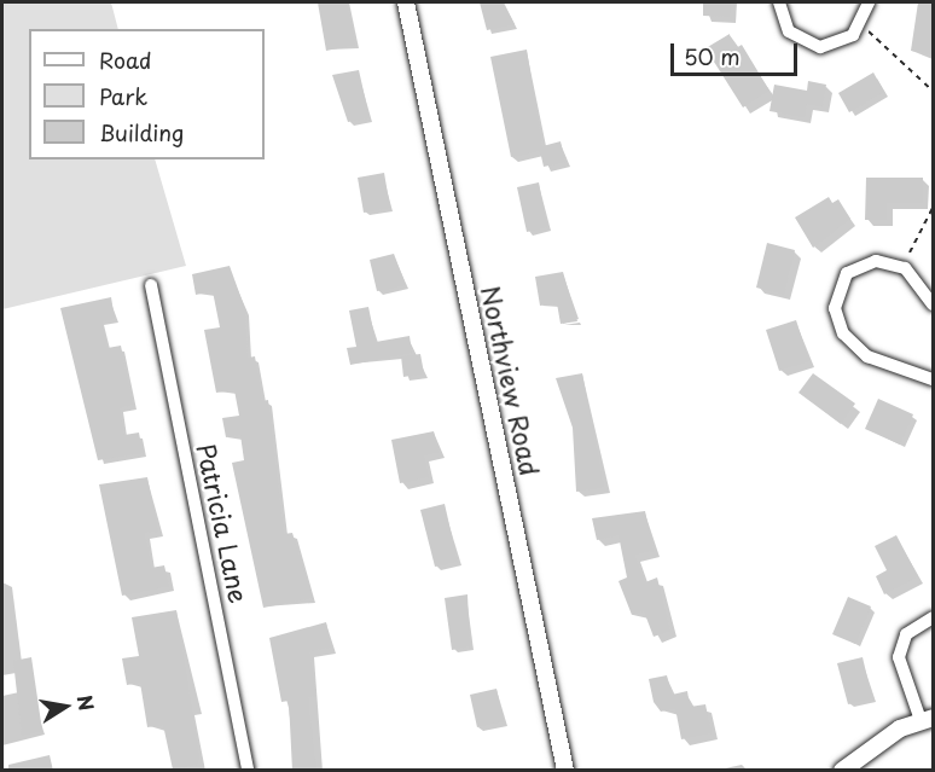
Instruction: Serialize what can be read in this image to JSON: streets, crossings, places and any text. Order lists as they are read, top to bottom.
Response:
{
  "streets": {
    "street": ["Northview Road", "Patricia Lane"]
  },
  "legend": ["Road", "Park", "Building"],
  "scale_bar": "50 m",
  "north": "right"
}
